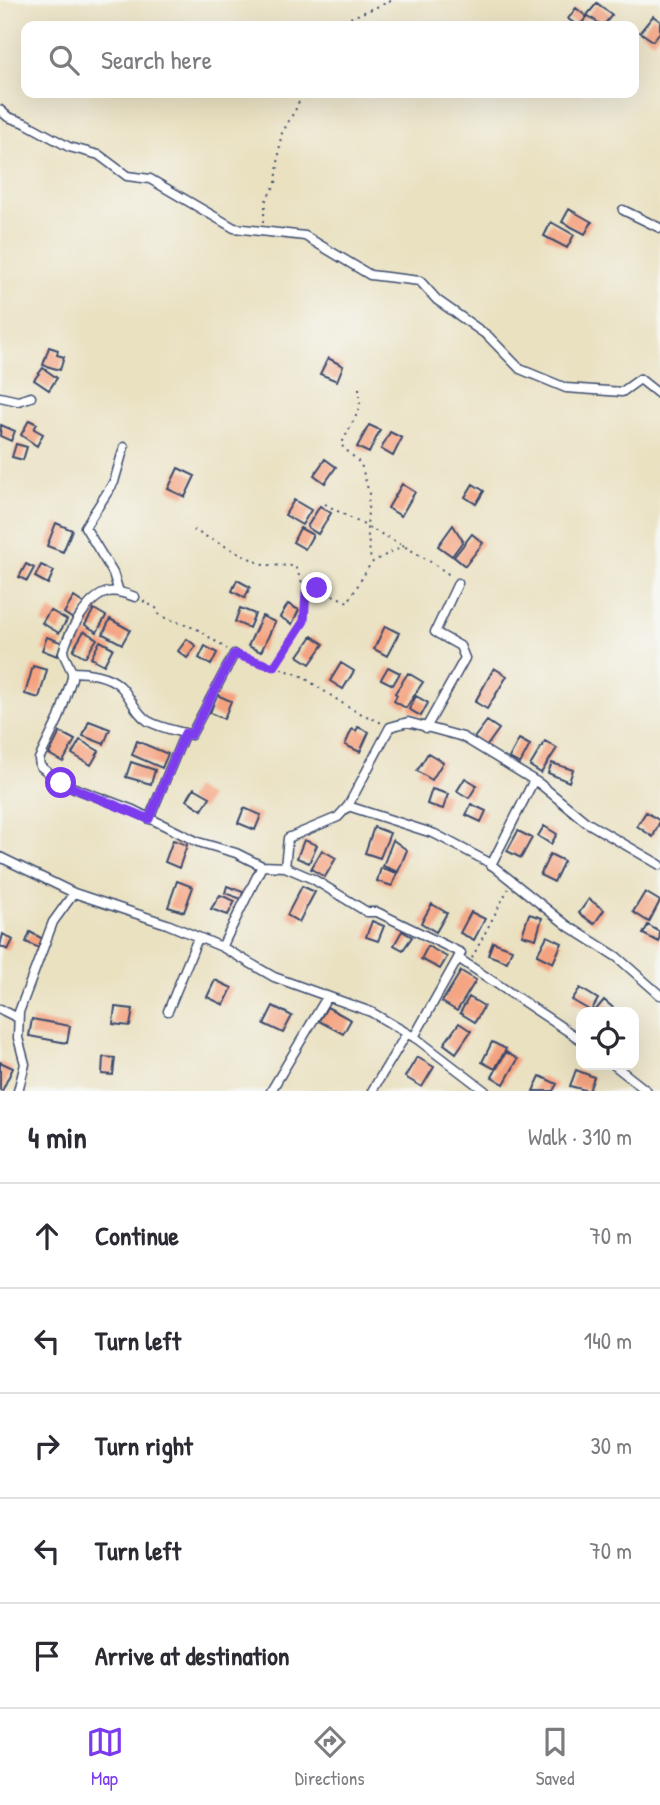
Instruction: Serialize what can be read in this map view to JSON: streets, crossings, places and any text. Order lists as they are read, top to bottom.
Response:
{
  "page": {
    "search": "Search here",
    "heading": ["4 min", "Walk · 310 m"],
    "list": [
      ["Continue", "70 m"],
      ["Turn left", "140 m"],
      ["Turn right", "30 m"],
      ["Turn left", "70 m"],
      "Arrive at destination"
    ],
    "nav": ["Map", "Directions", "Saved"]
  }
}
